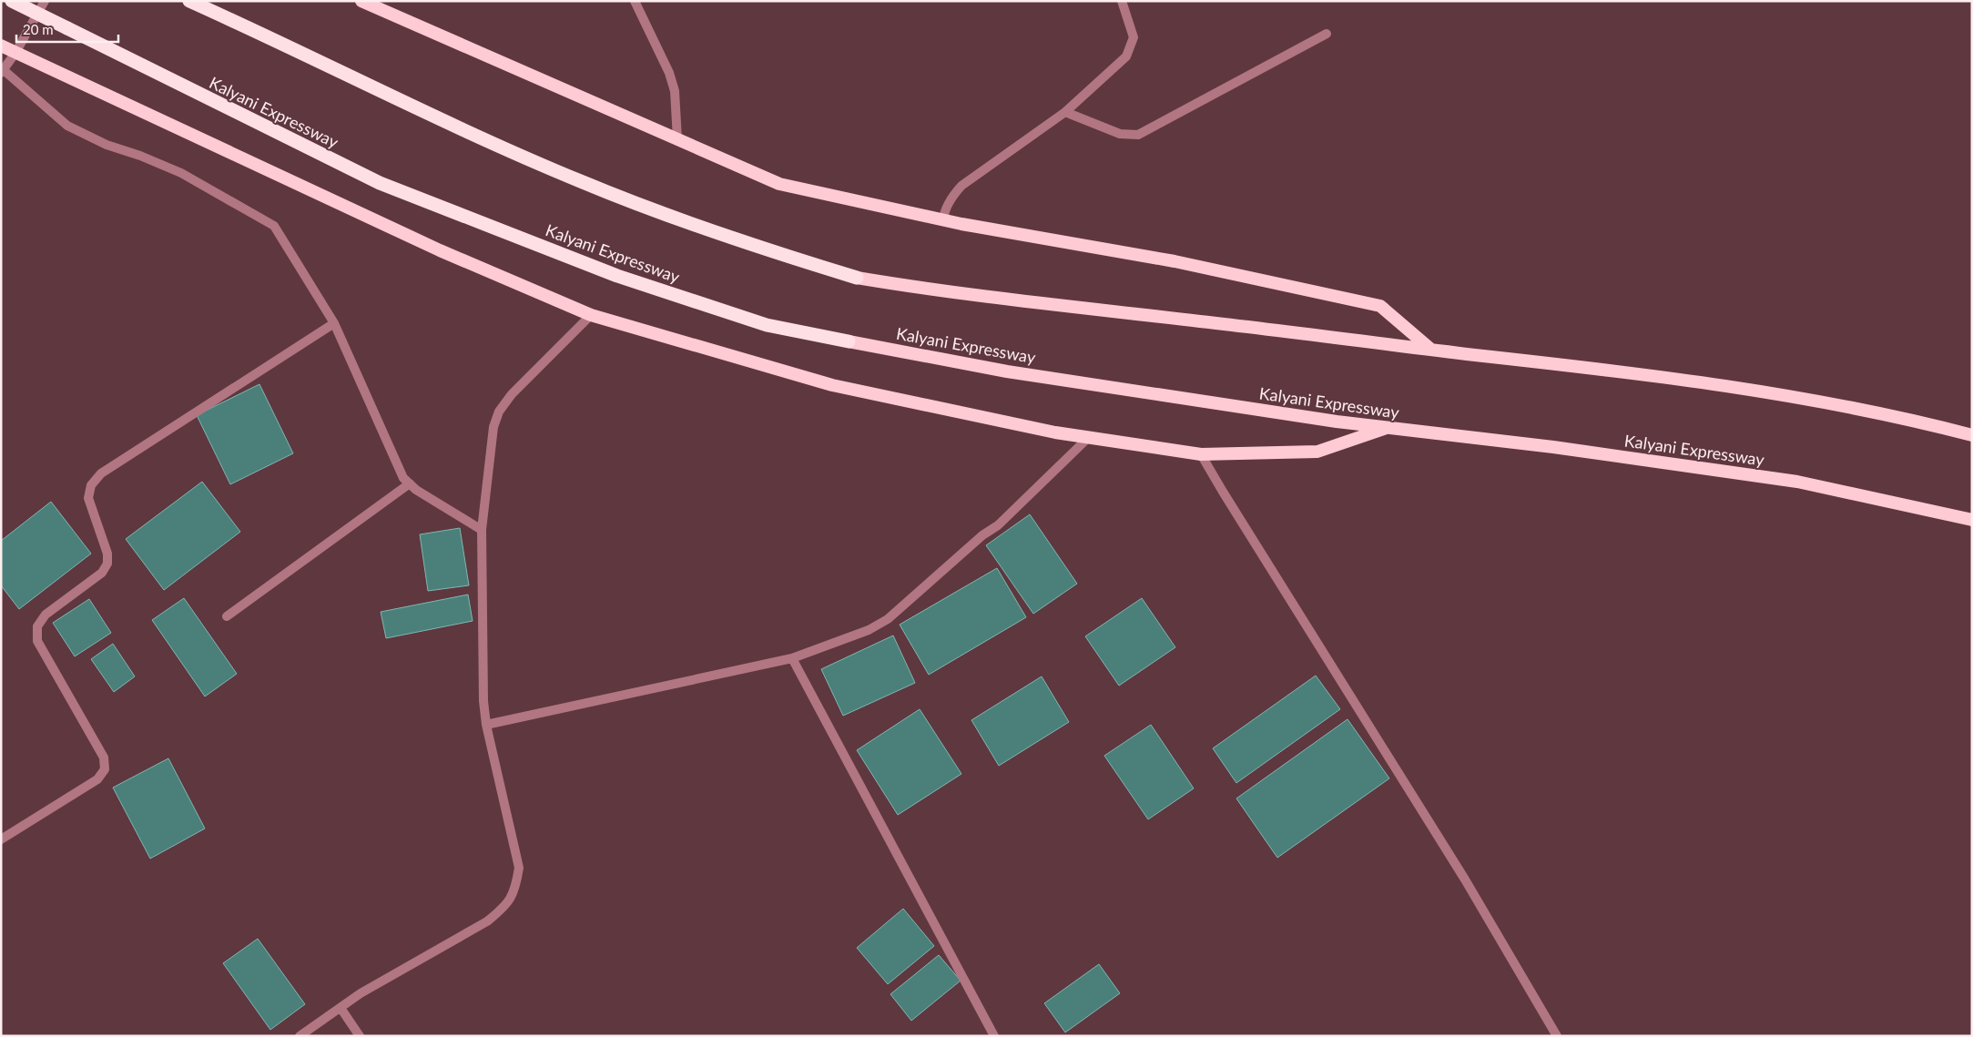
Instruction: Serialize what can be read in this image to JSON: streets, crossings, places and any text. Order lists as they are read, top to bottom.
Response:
{
  "streets": {
    "highway": ["Kalyani Expressway"]
  },
  "scale_bar": "20 m"
}
